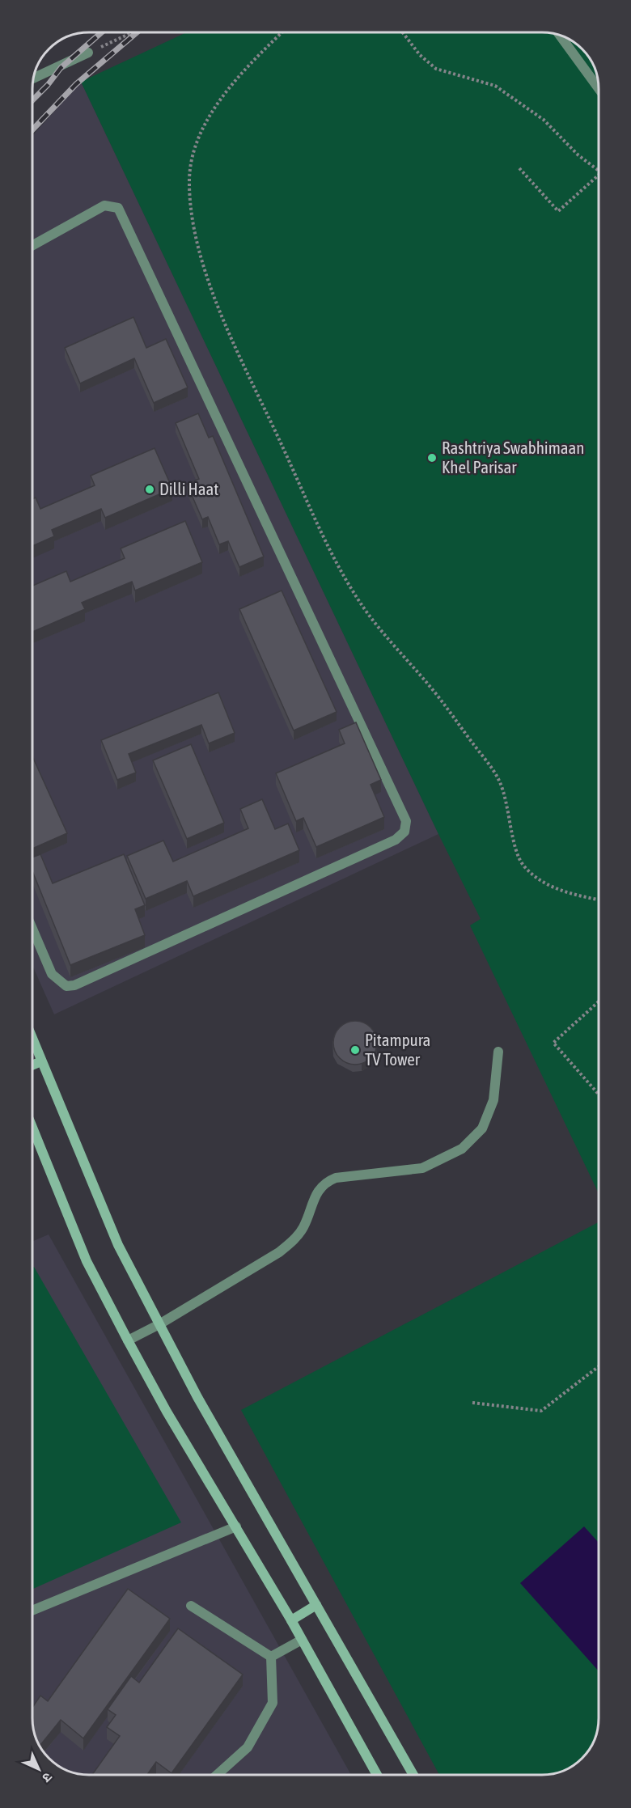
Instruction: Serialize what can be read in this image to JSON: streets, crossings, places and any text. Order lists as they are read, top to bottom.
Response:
{
  "places": ["Rashtriya Swabhimaan Khel Parisar", "Dilli Haat", "Pitampura TV Tower"],
  "north": "bottom right"
}
